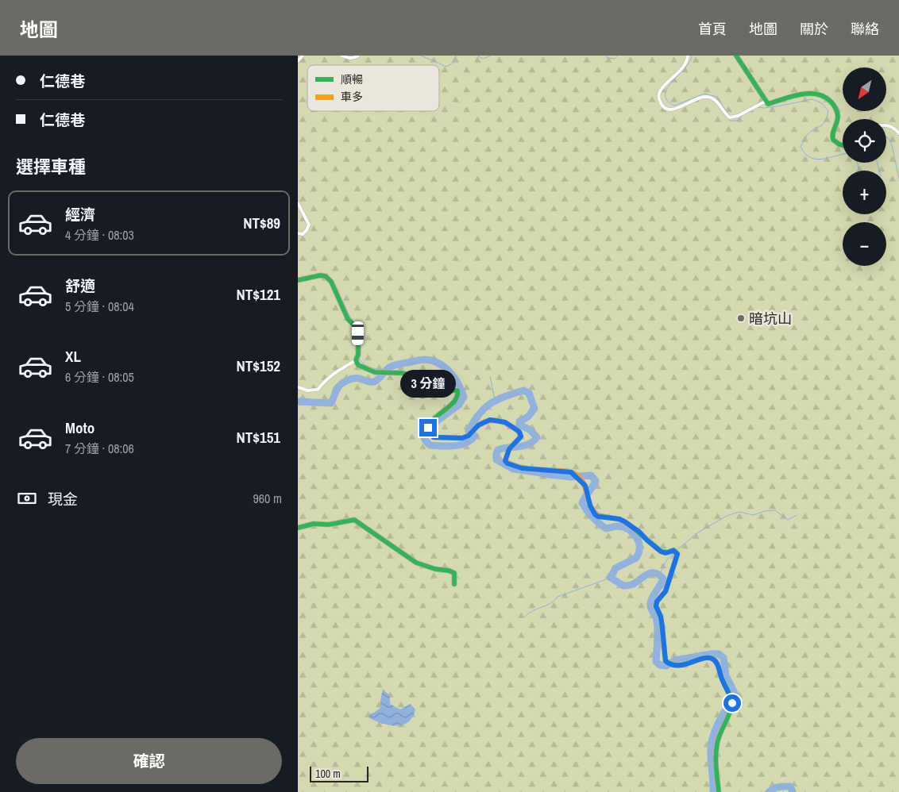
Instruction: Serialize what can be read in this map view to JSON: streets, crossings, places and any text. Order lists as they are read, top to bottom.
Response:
{
  "places": ["暗坑山"],
  "legend": ["順暢", "車多"],
  "scale_bar": "100 m",
  "north": "bottom left",
  "page": {
    "header": "地圖",
    "nav": [
      "首頁",
      "地圖",
      "關於",
      "聯絡"
    ],
    "banner": ["仁德巷", "仁德巷"],
    "map_buttons": ["+", "−"],
    "heading": "選擇車種",
    "list": [
      {
        "name": "經濟",
        "note": "4 分鐘 · 08:03",
        "value": "NT$89"
      },
      {
        "name": "舒適",
        "note": "5 分鐘 · 08:04",
        "value": "NT$121"
      },
      {
        "name": "XL",
        "note": "6 分鐘 · 08:05",
        "value": "NT$152"
      },
      {
        "name": "Moto",
        "note": "7 分鐘 · 08:06",
        "value": "NT$151"
      }
    ],
    "bubble": "3 分鐘",
    "pay": ["現金", "960 m"],
    "buttons": "確認",
    "scale": "100 m"
  }
}
